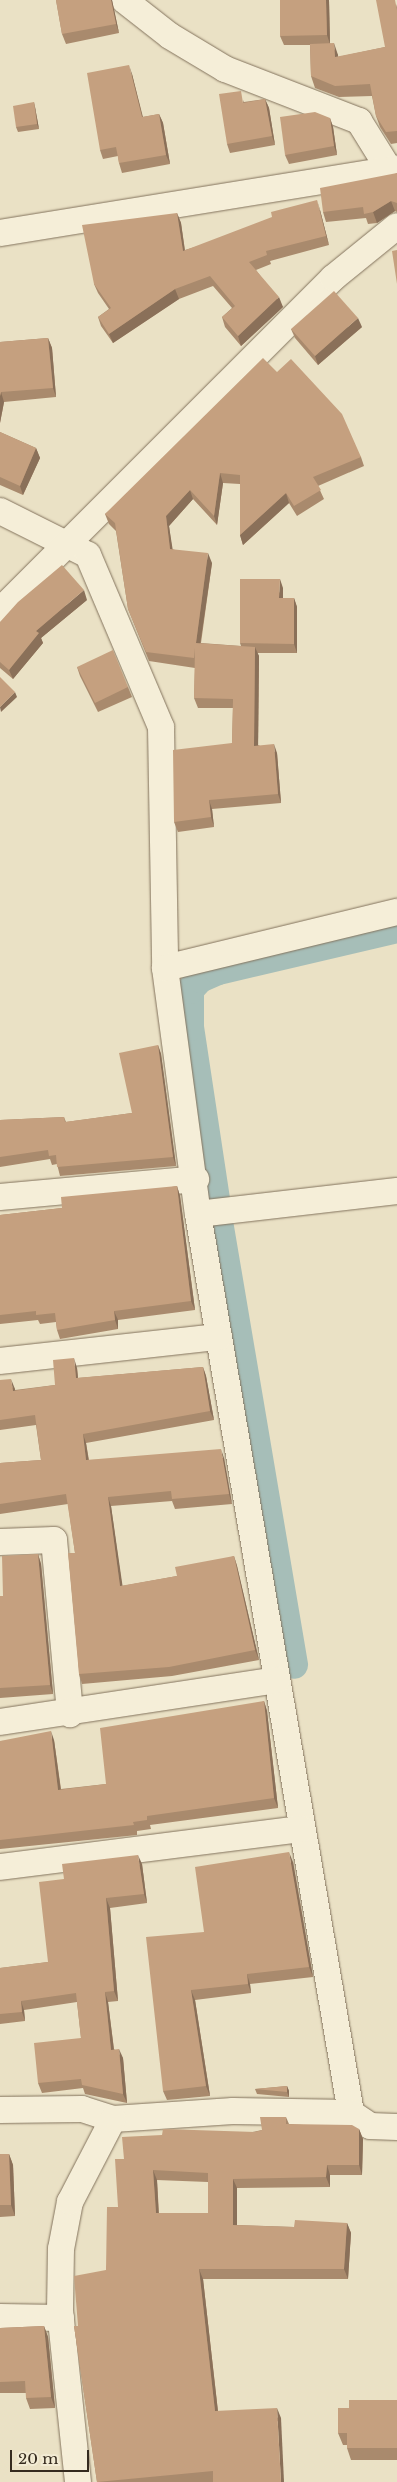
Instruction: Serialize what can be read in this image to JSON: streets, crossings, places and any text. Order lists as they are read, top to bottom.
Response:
{
  "scale_bar": "20 m"
}
